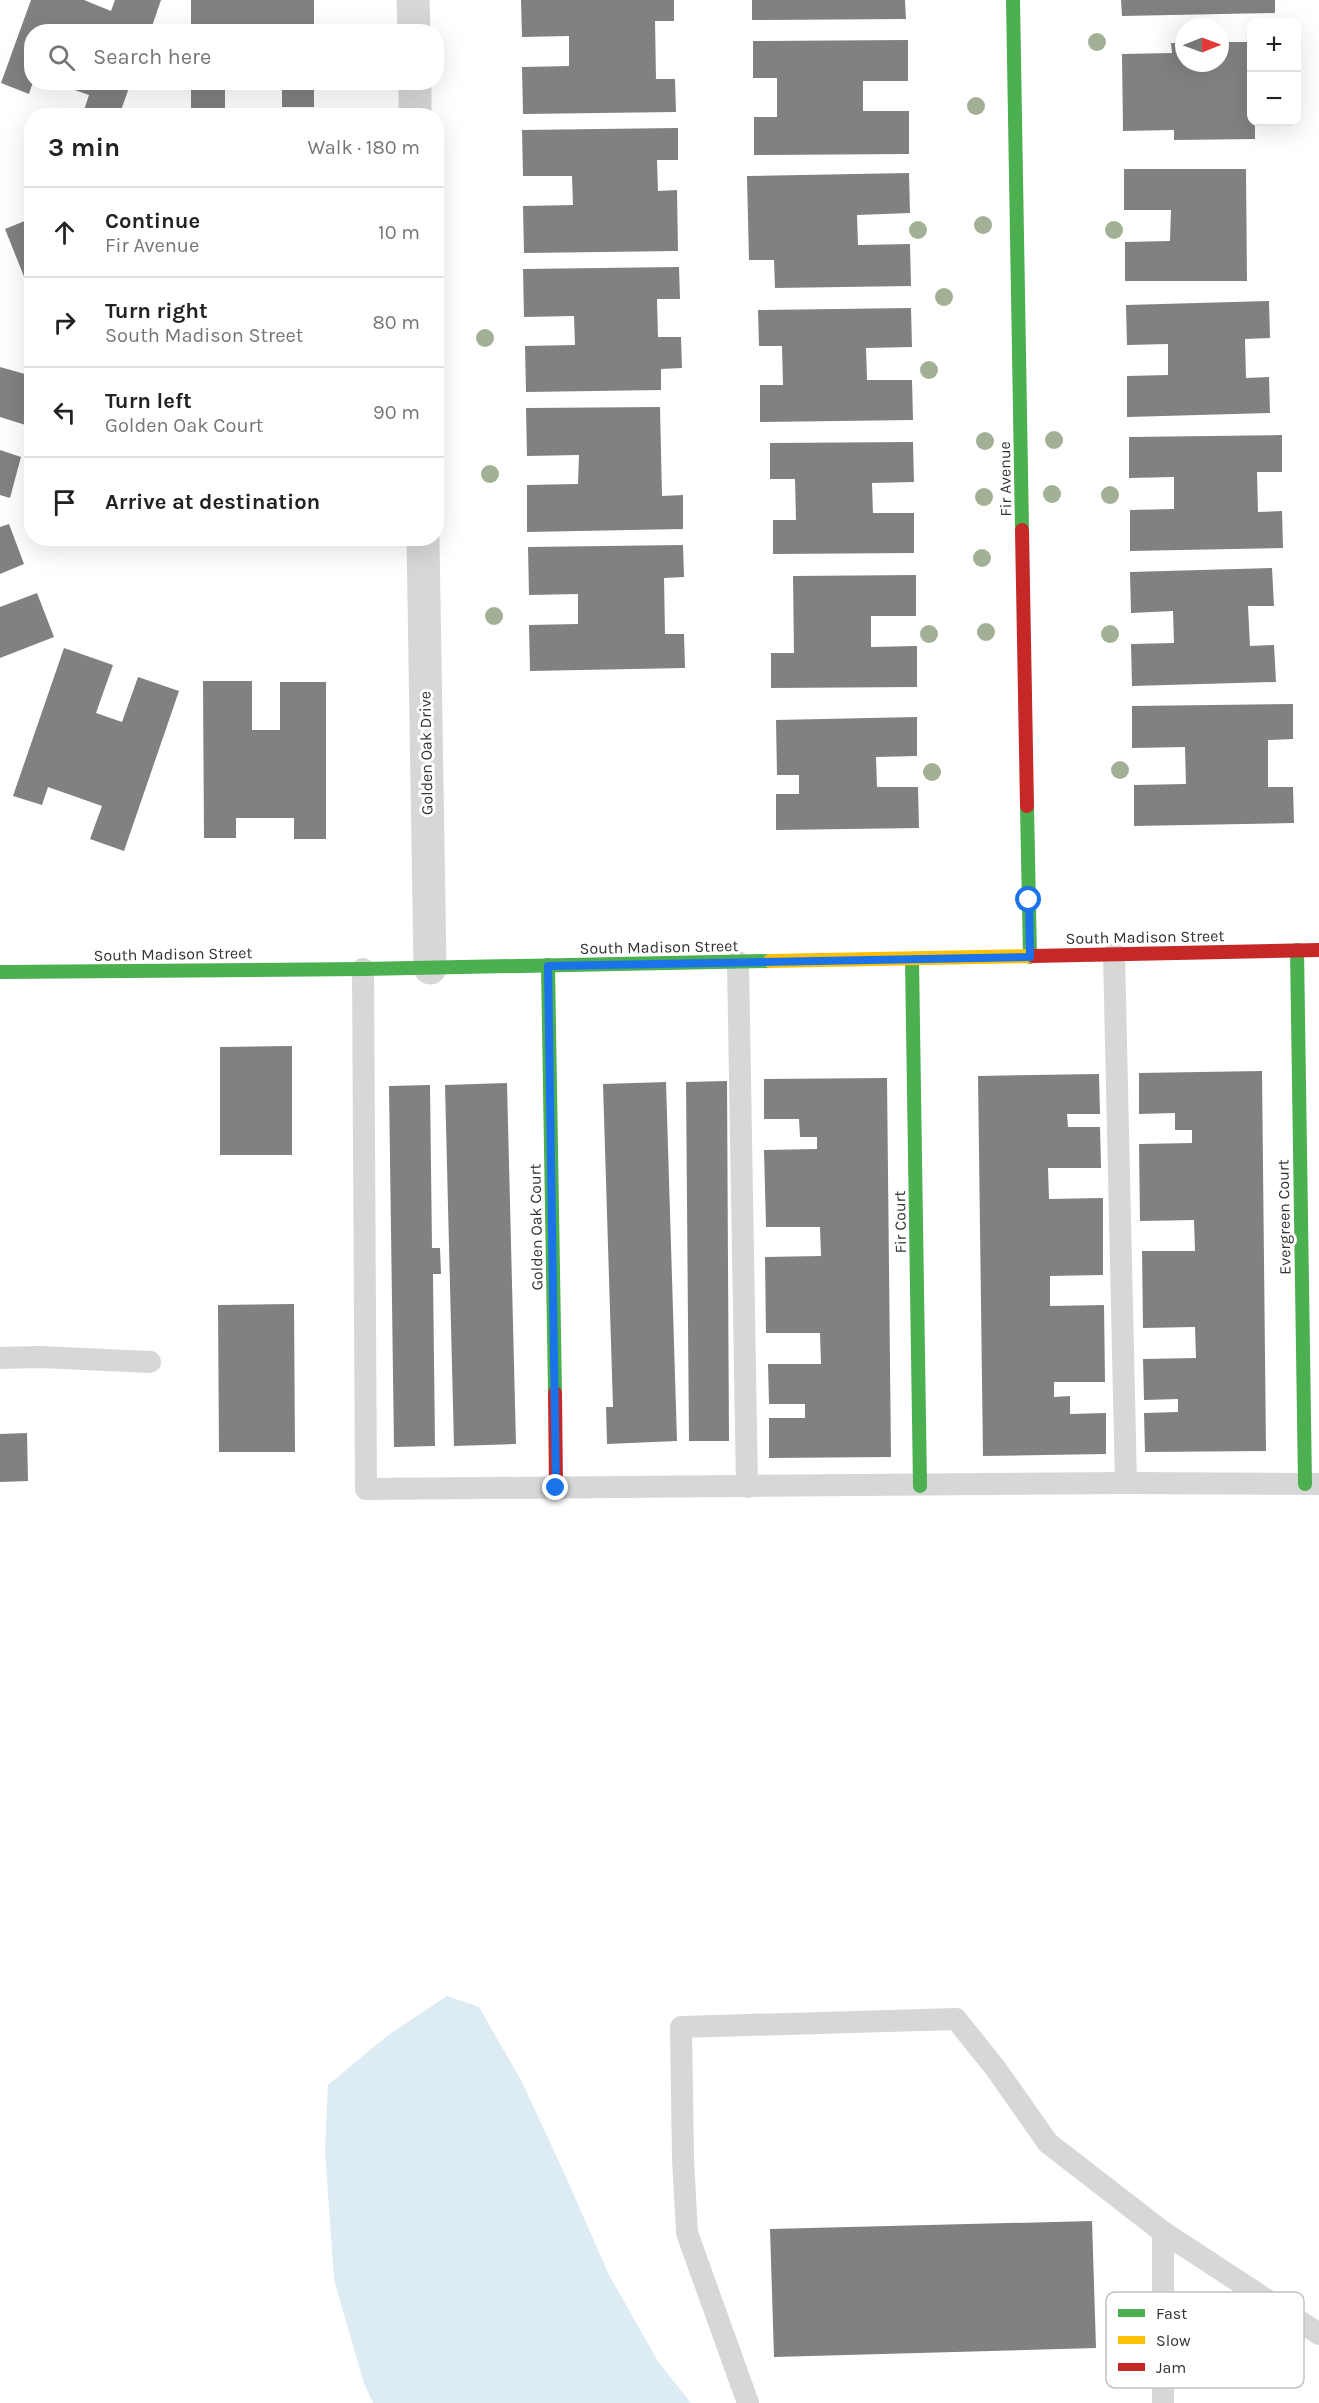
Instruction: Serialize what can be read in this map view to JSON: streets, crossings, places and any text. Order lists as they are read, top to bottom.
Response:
{
  "streets": {
    "street": [
      "Fir Avenue",
      "Golden Oak Drive",
      "South Madison Street",
      "Evergreen Court",
      "Fir Court",
      "Golden Oak Court"
    ]
  },
  "crossings": [
    ["Fir Avenue", "South Madison Street"],
    ["Golden Oak Drive", "South Madison Street"],
    ["South Madison Street", "Evergreen Court"],
    ["South Madison Street", "Fir Court"],
    ["South Madison Street", "Golden Oak Court"]
  ],
  "legend": ["Fast", "Slow", "Jam"],
  "north": "right",
  "page": {
    "map_buttons": ["+", "−"],
    "search": "Search here",
    "heading": ["3 min", "Walk · 180 m"],
    "list": [
      ["Continue", "Fir Avenue", "10 m"],
      ["Turn right", "South Madison Street", "80 m"],
      ["Turn left", "Golden Oak Court", "90 m"],
      "Arrive at destination"
    ]
  }
}
